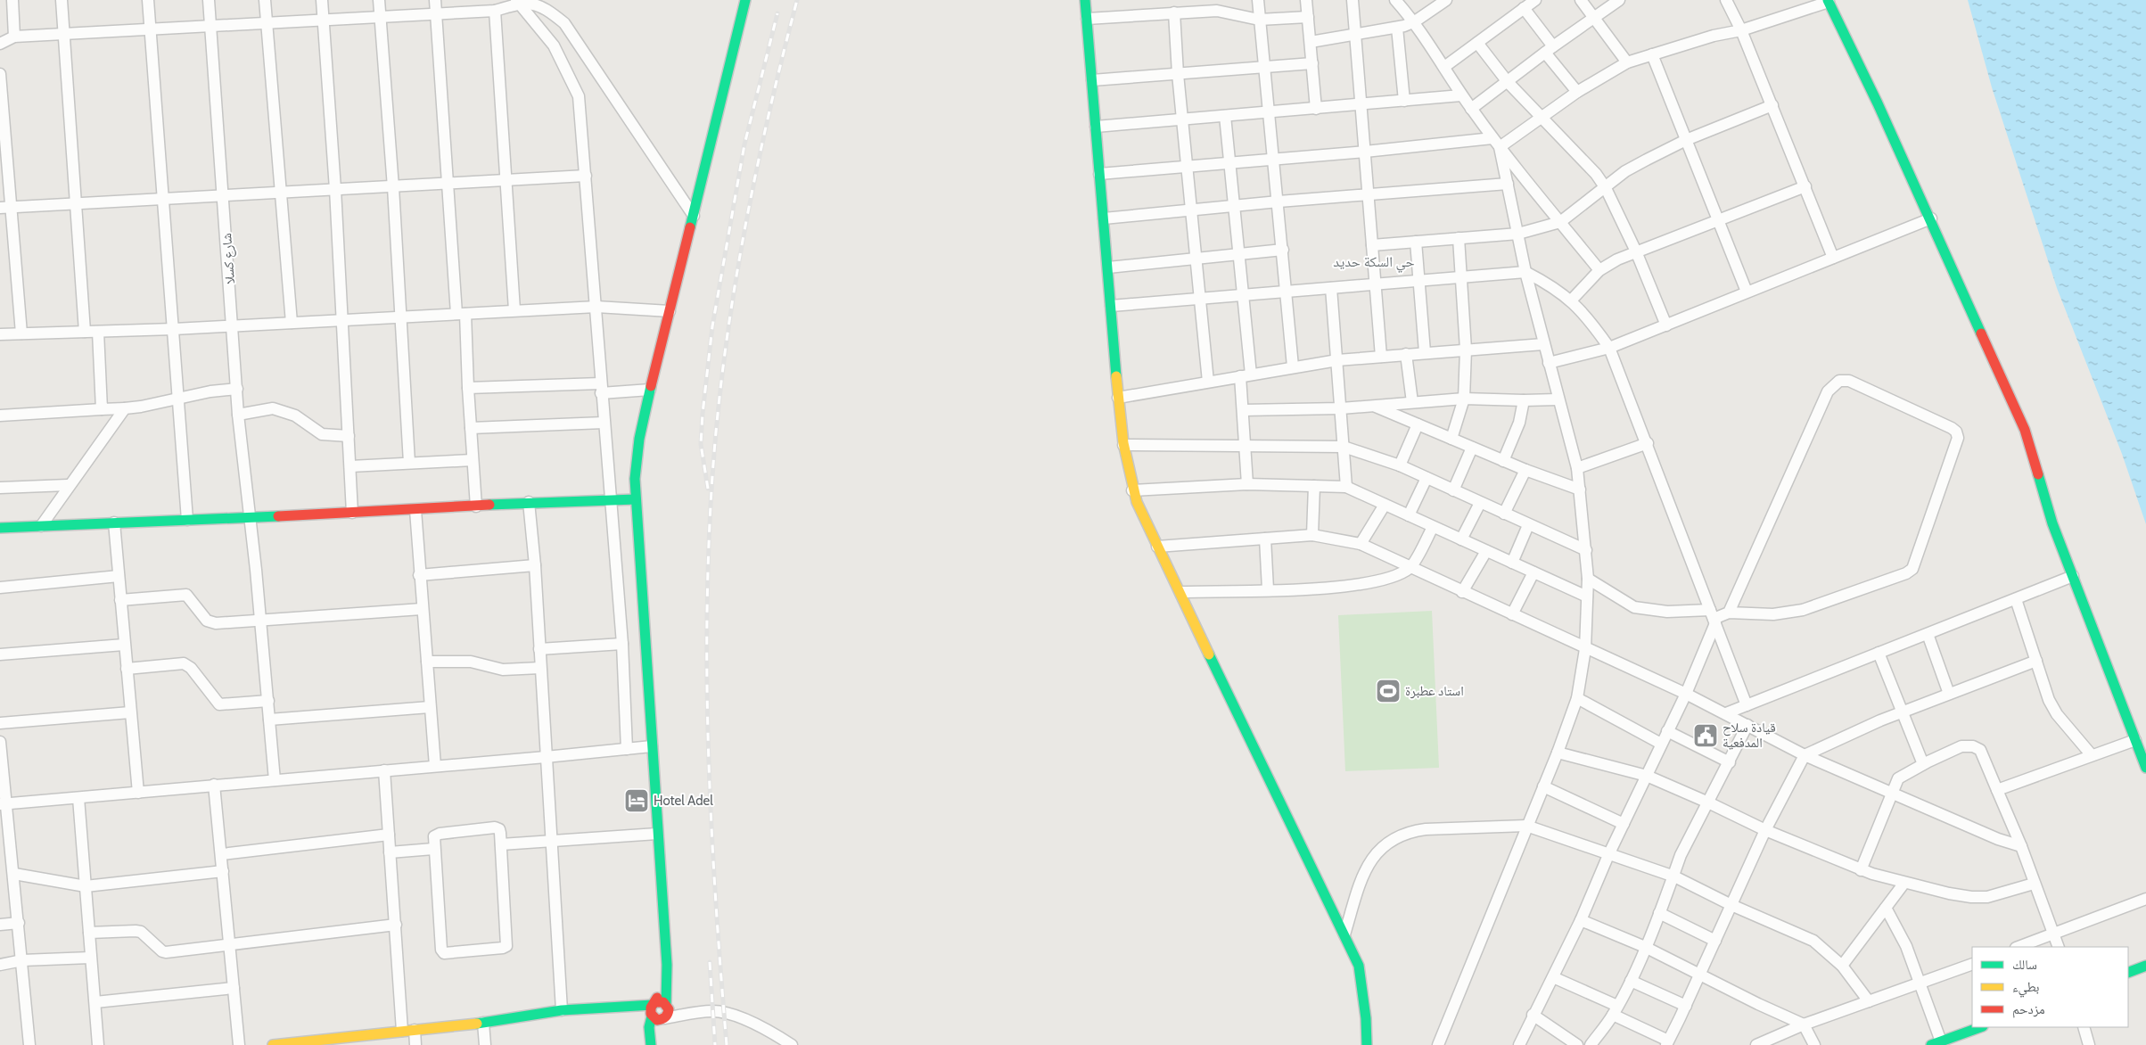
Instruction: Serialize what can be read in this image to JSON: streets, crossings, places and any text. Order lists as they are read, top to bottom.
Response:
{
  "streets": {
    "street": ["شارع كسلا"]
  },
  "districts": ["حي السكة حديد"],
  "places": {
    "sports": ["استاد عطبرة"],
    "public building": ["قيادة سلاح المدفعية"],
    "hotel": ["Hotel Adel"]
  },
  "legend": ["سالك", "بطيء", "مزدحم"]
}
